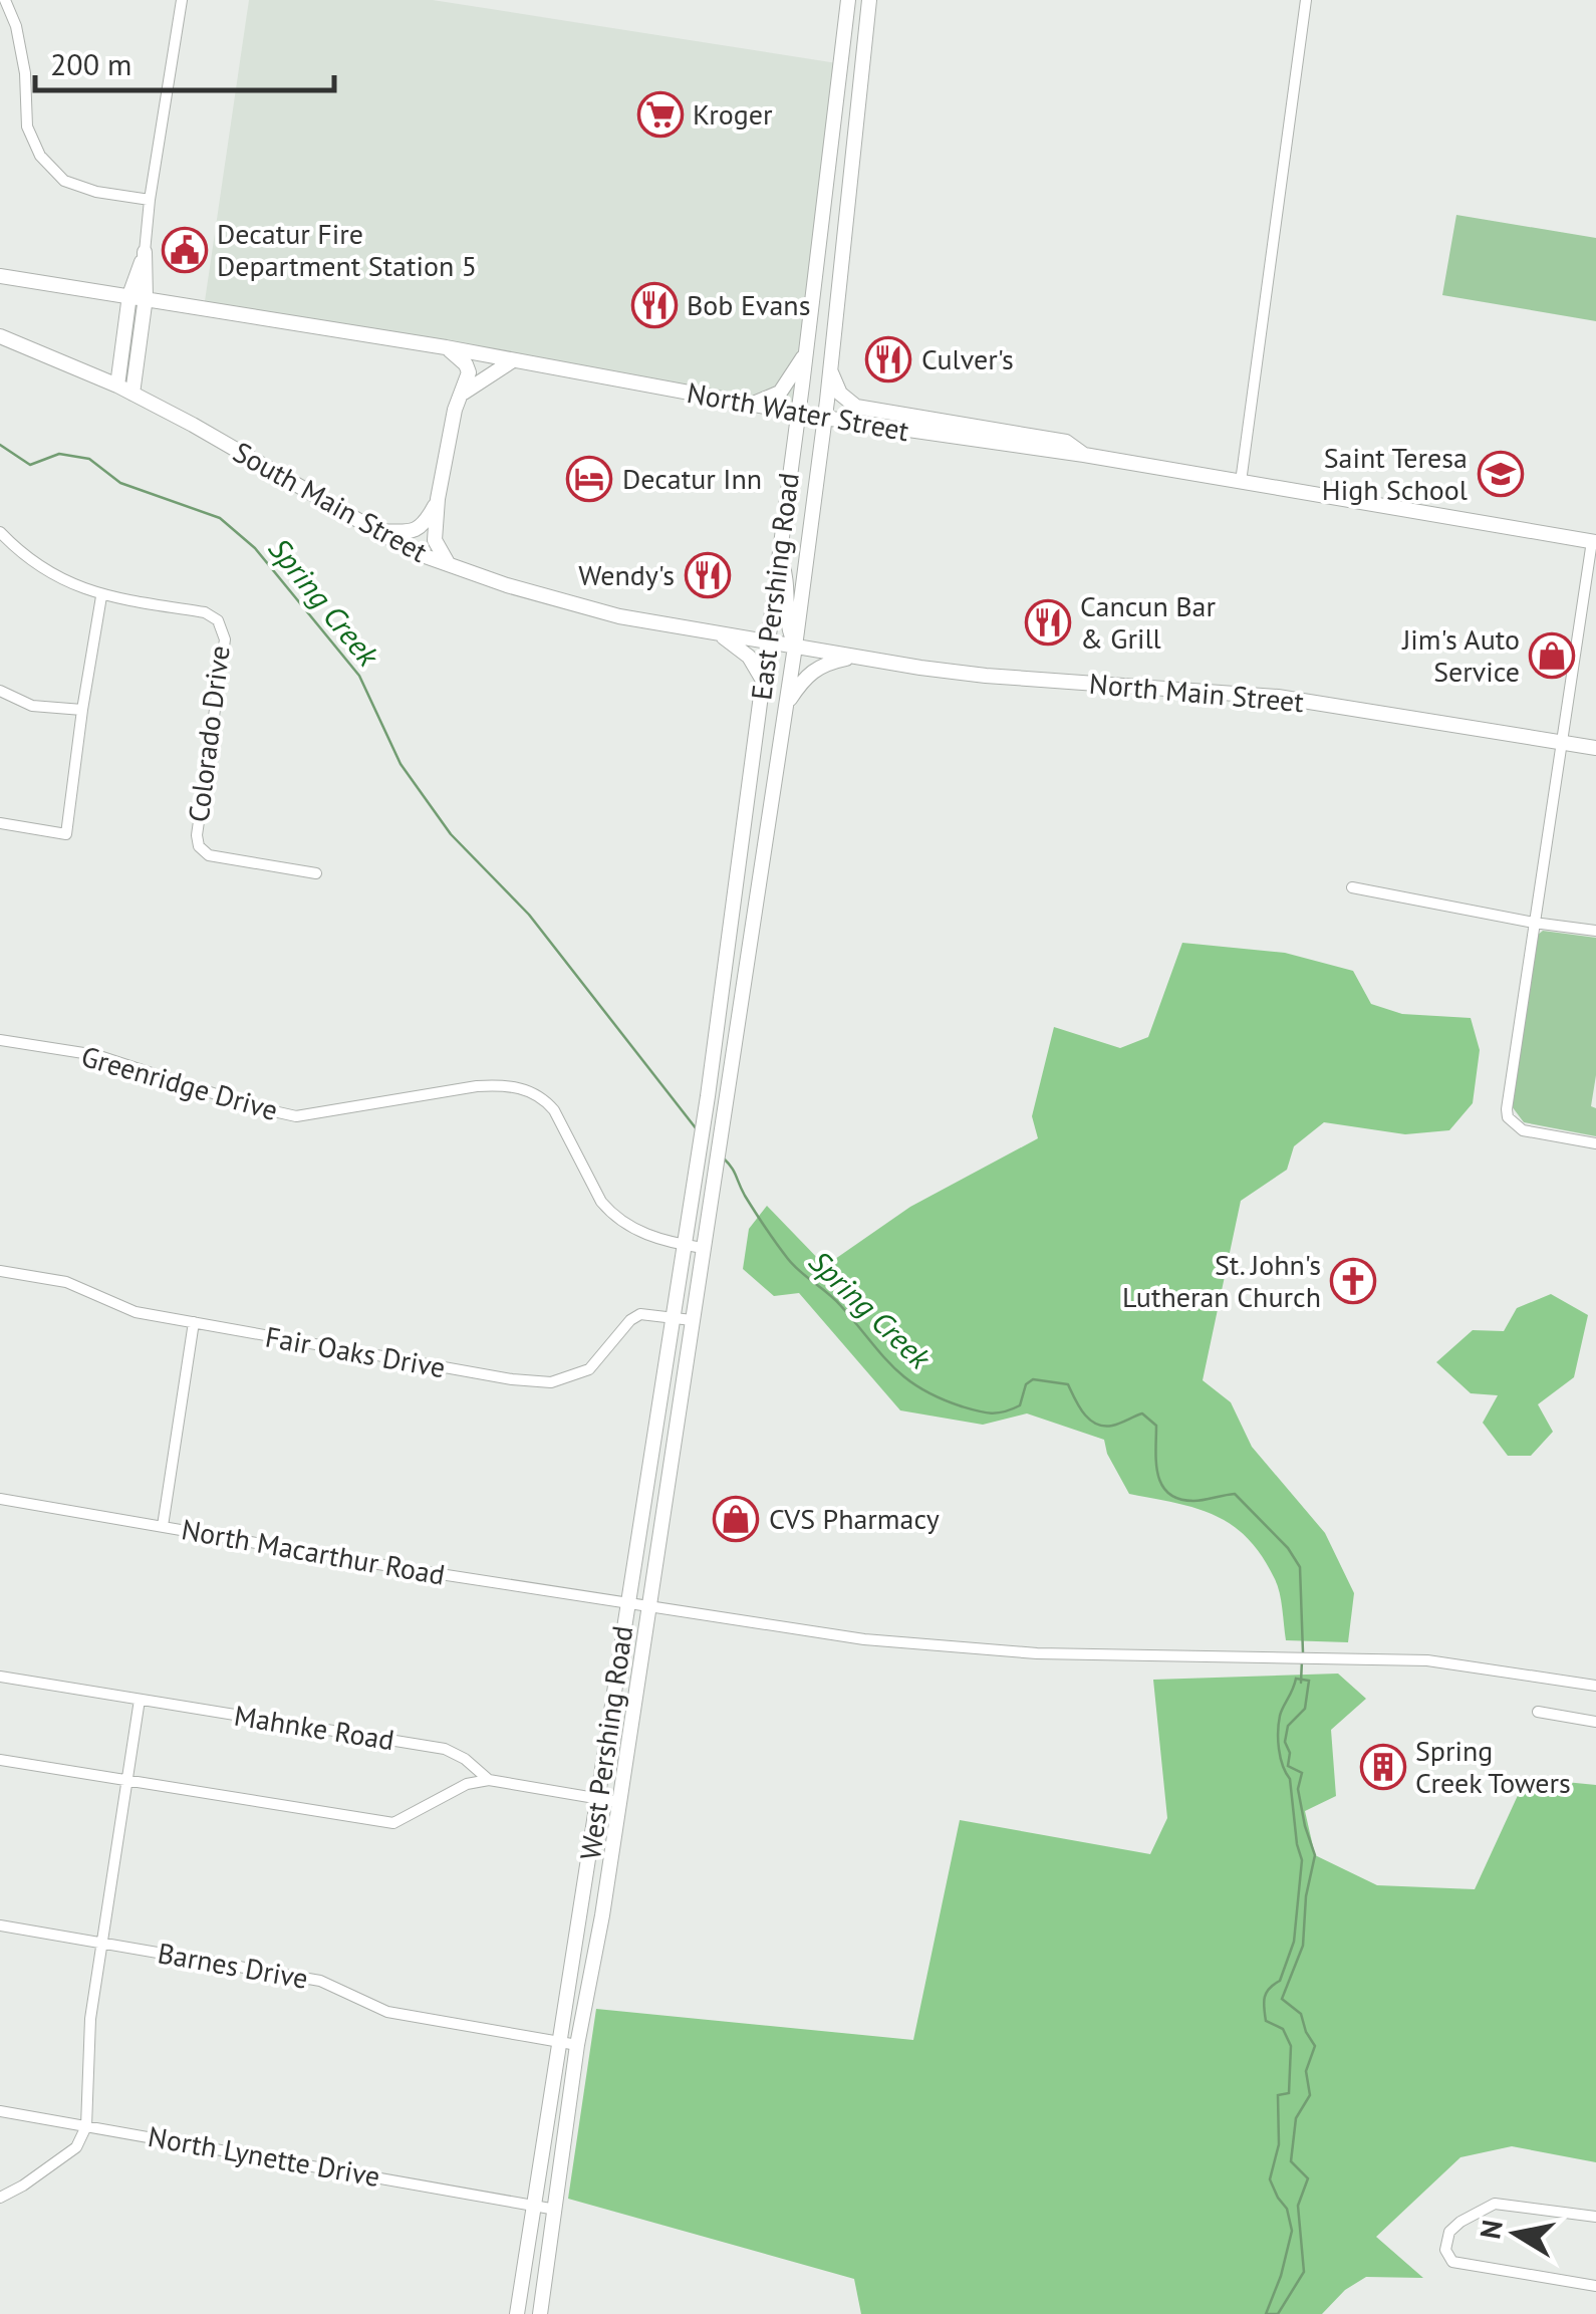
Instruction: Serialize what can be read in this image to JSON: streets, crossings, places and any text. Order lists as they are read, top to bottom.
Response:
{
  "streets": {
    "main road": [
      "North Water Street",
      "South Main Street",
      "East Pershing Road",
      "North Main Street",
      "West Pershing Road"
    ],
    "street": [
      "Colorado Drive",
      "Greenridge Drive",
      "Fair Oaks Drive",
      "North Macarthur Road",
      "Mahnke Road",
      "Barnes Drive",
      "North Lynette Drive"
    ]
  },
  "crossings": [
    ["North Water Street", "East Pershing Road"],
    ["North Water Street", "West Pershing Road"],
    ["South Main Street", "East Pershing Road"],
    ["South Main Street", "North Main Street"],
    ["South Main Street", "West Pershing Road"],
    ["East Pershing Road", "West Pershing Road"],
    ["North Main Street", "West Pershing Road"],
    ["Greenridge Drive", "West Pershing Road"],
    ["Fair Oaks Drive", "West Pershing Road"],
    ["North Macarthur Road", "West Pershing Road"],
    ["Mahnke Road", "West Pershing Road"],
    ["West Pershing Road", "Barnes Drive"],
    ["West Pershing Road", "North Lynette Drive"]
  ],
  "water": ["Spring Creek"],
  "places": {
    "supermarket": ["Kroger"],
    "public building": ["Decatur Fire Department Station 5"],
    "restaurant": [
      "Bob Evans",
      "Culver's",
      "Wendy's",
      "Cancun Bar & Grill"
    ],
    "school or university": ["Saint Teresa High School"],
    "hotel": ["Decatur Inn"],
    "shop": ["Jim's Auto Service", "CVS Pharmacy"],
    "church": ["St. John's Lutheran Church"],
    "building": ["Spring Creek Towers"]
  },
  "scale_bar": "200 m",
  "north": "left"
}
